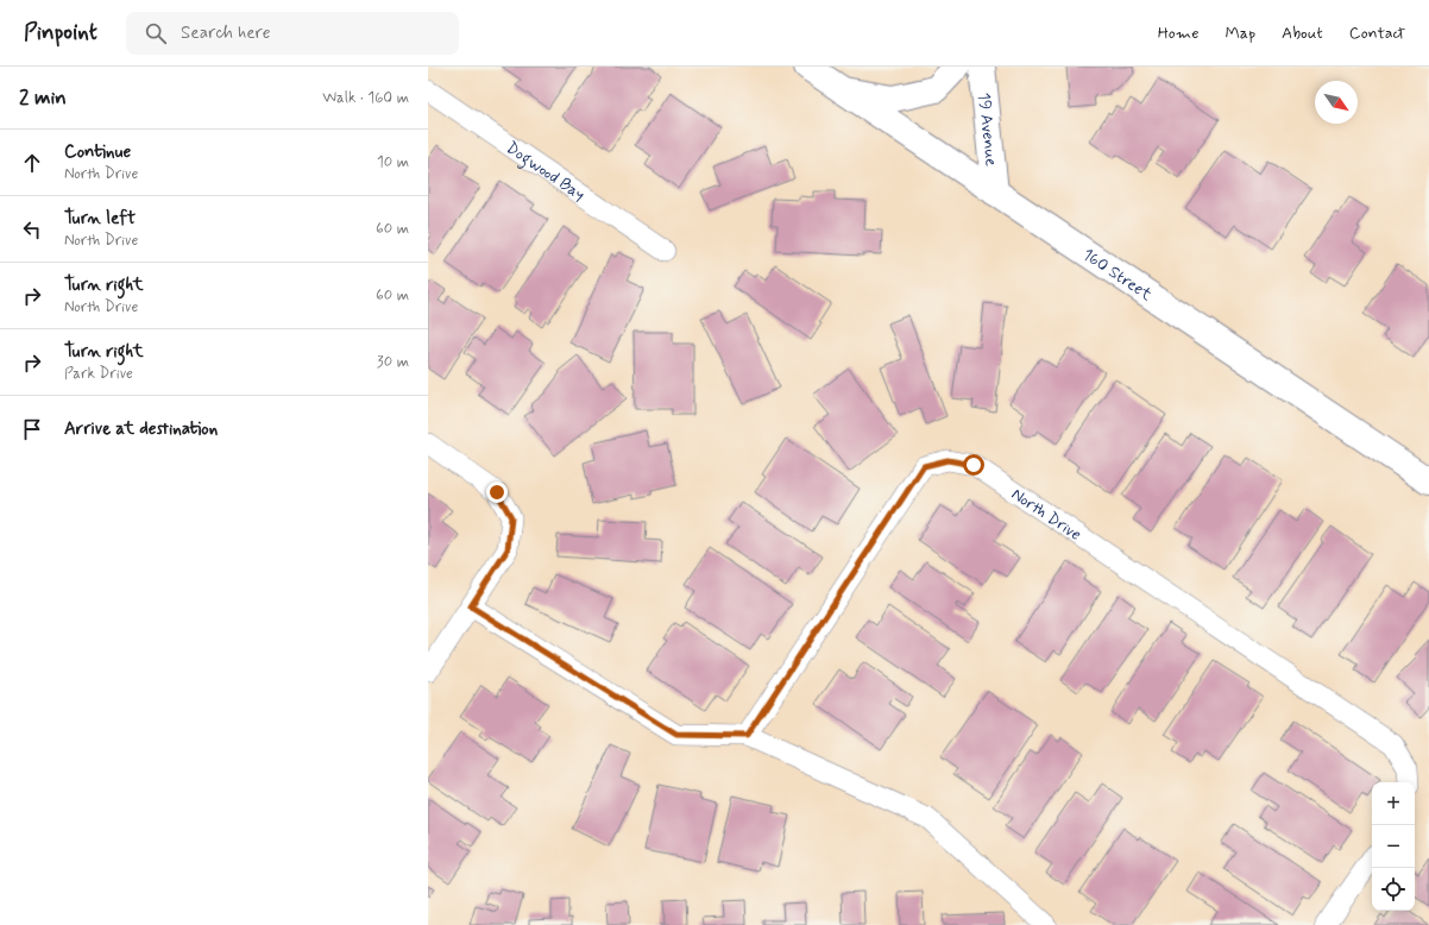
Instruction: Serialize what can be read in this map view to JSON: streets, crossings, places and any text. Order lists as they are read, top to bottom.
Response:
{
  "streets": {
    "street": ["19 Avenue", "160 Street"],
    "lane": ["Dogwood Bay", "North Drive"]
  },
  "crossings": [
    ["19 Avenue", "160 Street"]
  ],
  "north": "bottom right",
  "page": {
    "header": "Pinpoint",
    "search": "Search here",
    "nav": [
      "Home",
      "Map",
      "About",
      "Contact"
    ],
    "heading": ["2 min", "Walk · 160 m"],
    "list": [
      ["Continue", "North Drive", "10 m"],
      ["Turn left", "North Drive", "60 m"],
      ["Turn right", "North Drive", "60 m"],
      ["Turn right", "Park Drive", "30 m"],
      "Arrive at destination"
    ],
    "map_buttons": ["+", "−"]
  }
}
